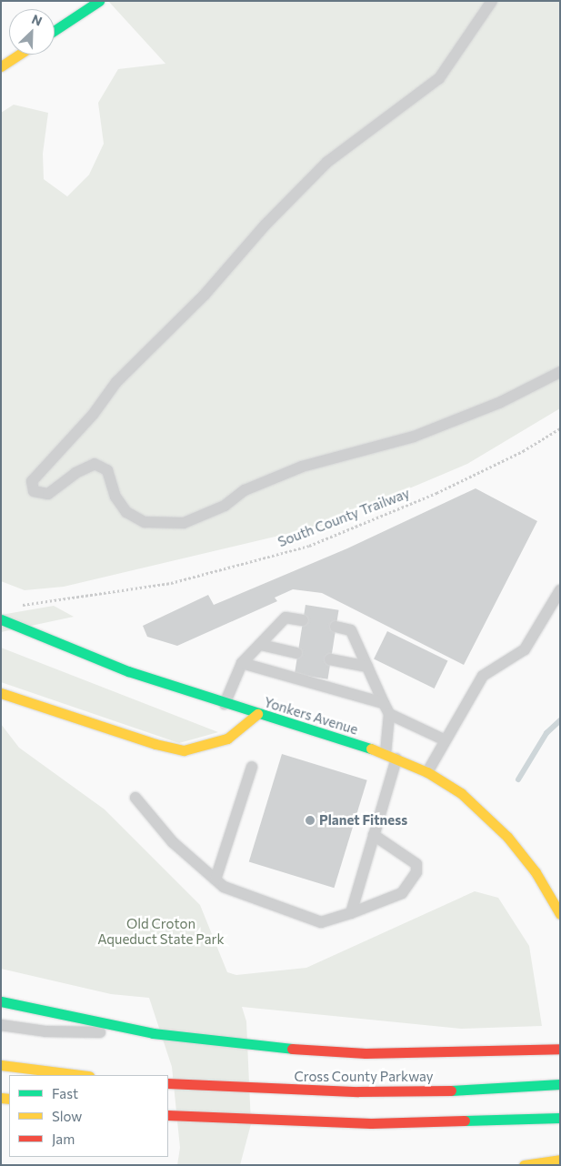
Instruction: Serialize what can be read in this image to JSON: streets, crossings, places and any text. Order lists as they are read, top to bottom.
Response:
{
  "streets": {
    "main road": ["Yonkers Avenue", "Cross County Parkway"],
    "path": ["South County Trailway"]
  },
  "parks": ["Old Croton Aqueduct State Park"],
  "places": ["Planet Fitness"],
  "legend": ["Fast", "Slow", "Jam"],
  "north": "top right"
}
